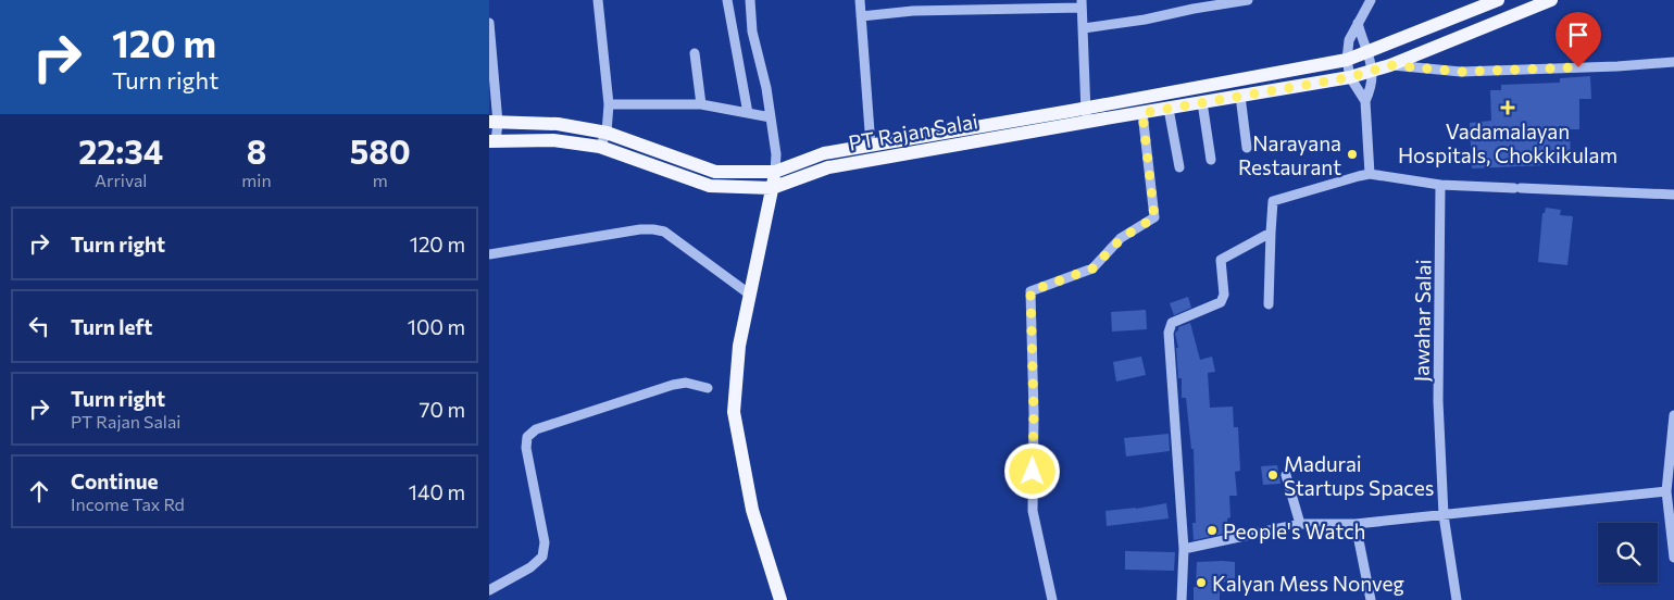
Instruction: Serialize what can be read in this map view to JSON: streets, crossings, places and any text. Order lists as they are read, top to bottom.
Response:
{
  "streets": {
    "main road": ["PT Rajan Salai"],
    "street": ["Jawahar Salai"]
  },
  "places": {
    "health": ["Vadamalayan Hospitals, Chokkikulam"],
    "other": [
      "Narayana Restaurant",
      "Madurai Startups Spaces",
      "People's Watch",
      "Kalyan Mess Nonveg"
    ]
  },
  "page": {
    "turn": ["120 m", "Turn right"],
    "eta": [
      "22:34",
      "Arrival",
      "8",
      "min",
      "580",
      "m"
    ],
    "list": [
      {
        "name": "Turn right",
        "value": "120 m"
      },
      {
        "name": "Turn left",
        "value": "100 m"
      },
      {
        "name": "Turn right",
        "note": "PT Rajan Salai",
        "value": "70 m"
      },
      {
        "name": "Continue",
        "note": "Income Tax Rd",
        "value": "140 m"
      }
    ]
  }
}
